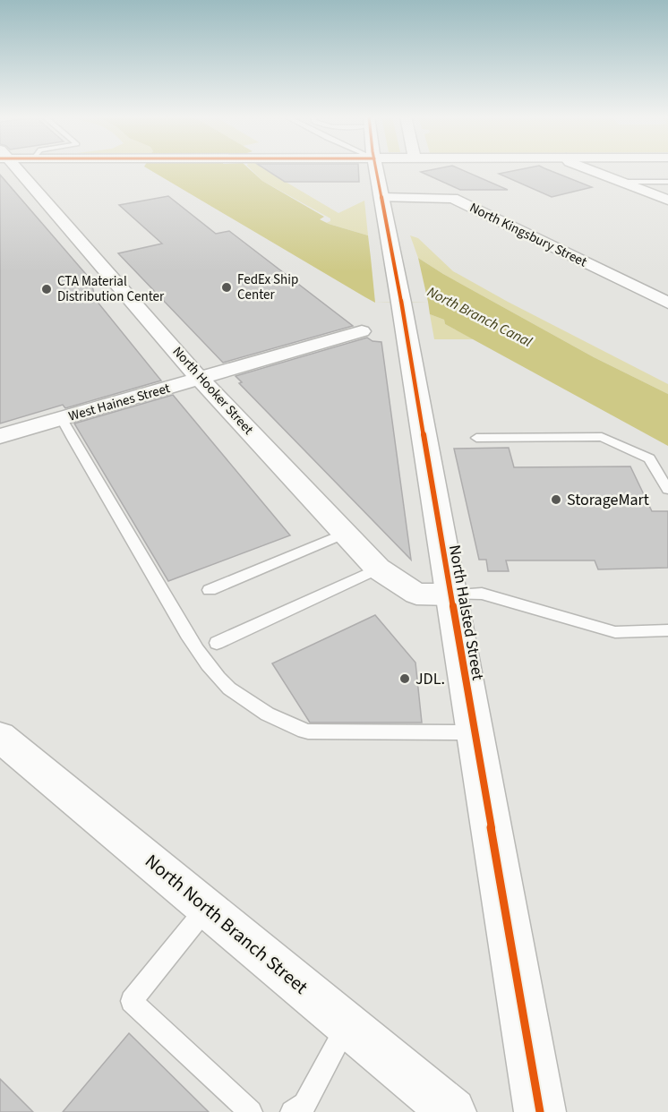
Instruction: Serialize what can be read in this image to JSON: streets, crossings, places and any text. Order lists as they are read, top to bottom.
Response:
{
  "streets": {
    "main road": ["North Halsted Street"],
    "street": [
      "North Kingsbury Street",
      "North Hooker Street",
      "West Haines Street",
      "North North Branch Street"
    ]
  },
  "crossings": [
    ["North Kingsbury Street", "North Halsted Street"],
    ["North Hooker Street", "West Haines Street"],
    ["North Hooker Street", "North Halsted Street"]
  ],
  "water": ["North Branch Canal"],
  "places": [
    "FedEx Ship Center",
    "CTA Material Distribution Center",
    "StorageMart",
    "JDL."
  ]
}
